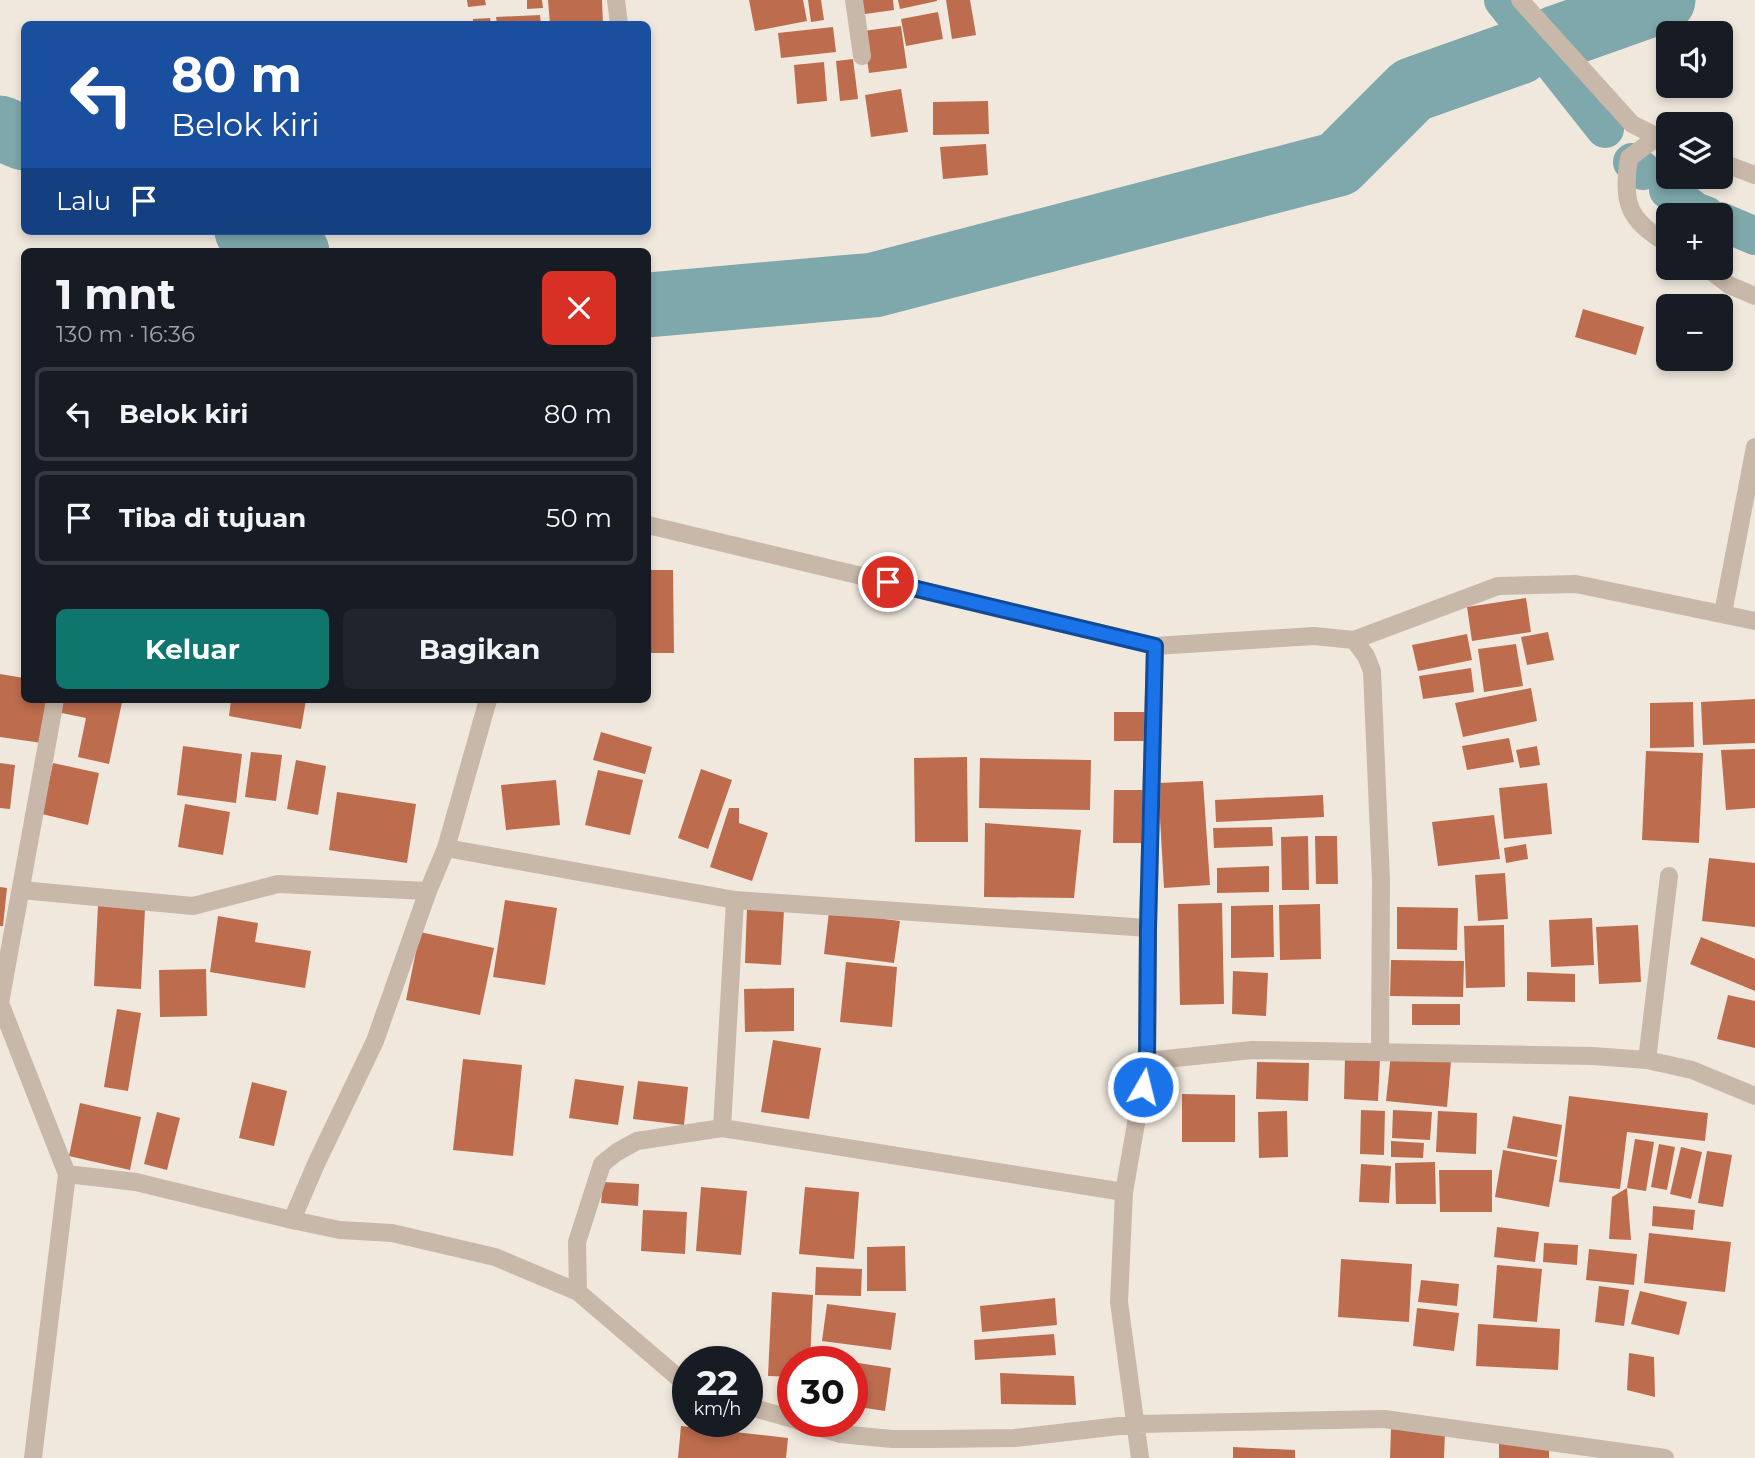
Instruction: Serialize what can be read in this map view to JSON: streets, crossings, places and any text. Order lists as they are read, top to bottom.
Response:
{
  "page": {
    "map_buttons": ["+", "−"],
    "turn": ["80 m", "Belok kiri"],
    "then": "Lalu",
    "heading": ["1 mnt", "130 m · 16:36"],
    "list": [
      {
        "name": "Belok kiri",
        "value": "80 m"
      },
      {
        "name": "Tiba di tujuan",
        "value": "50 m"
      }
    ],
    "buttons": ["Keluar", "Bagikan"],
    "speed": "22 km/h",
    "limit": "30"
  }
}
